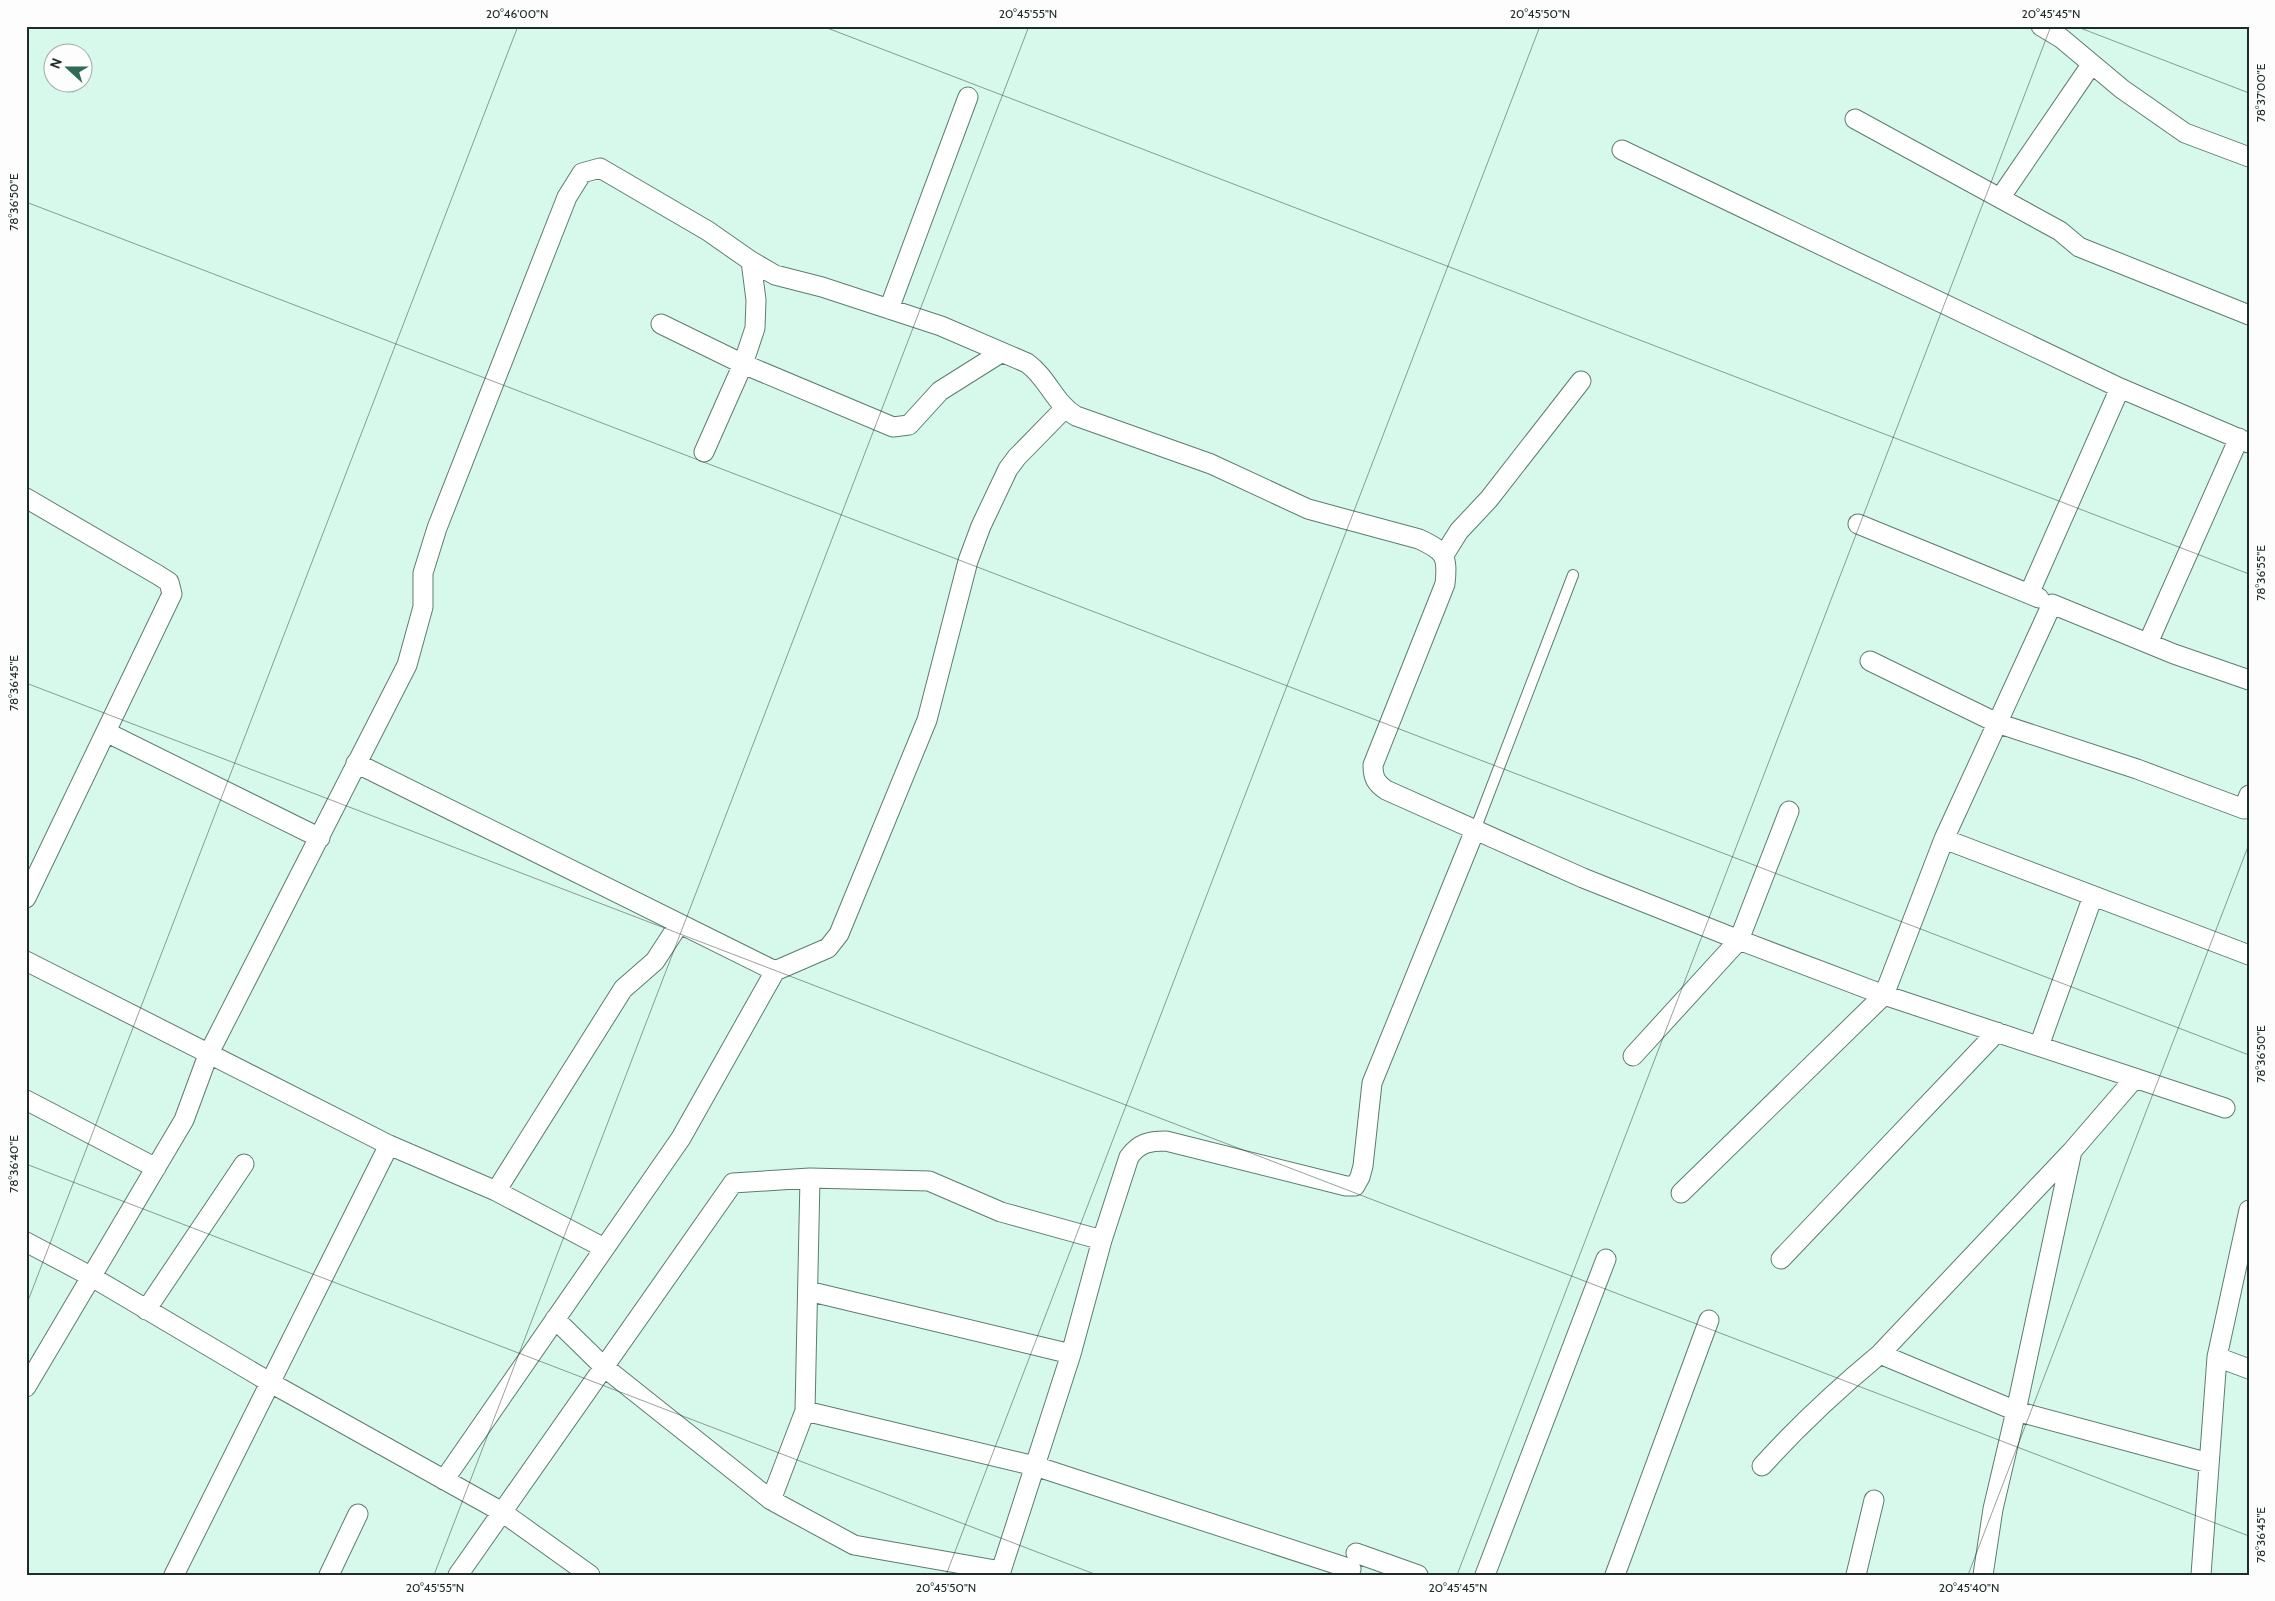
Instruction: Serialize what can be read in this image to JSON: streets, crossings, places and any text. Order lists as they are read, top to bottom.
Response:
{
  "north": "left",
  "coordinates": [
    "20°46'00\"N",
    "20°45'55\"N",
    "20°45'50\"N",
    "20°45'45\"N",
    "78°37'00\"E",
    "78°36'50\"E",
    "78°36'55\"E",
    "78°36'45\"E",
    "78°36'40\"E",
    "20°45'40\"N"
  ]
}
